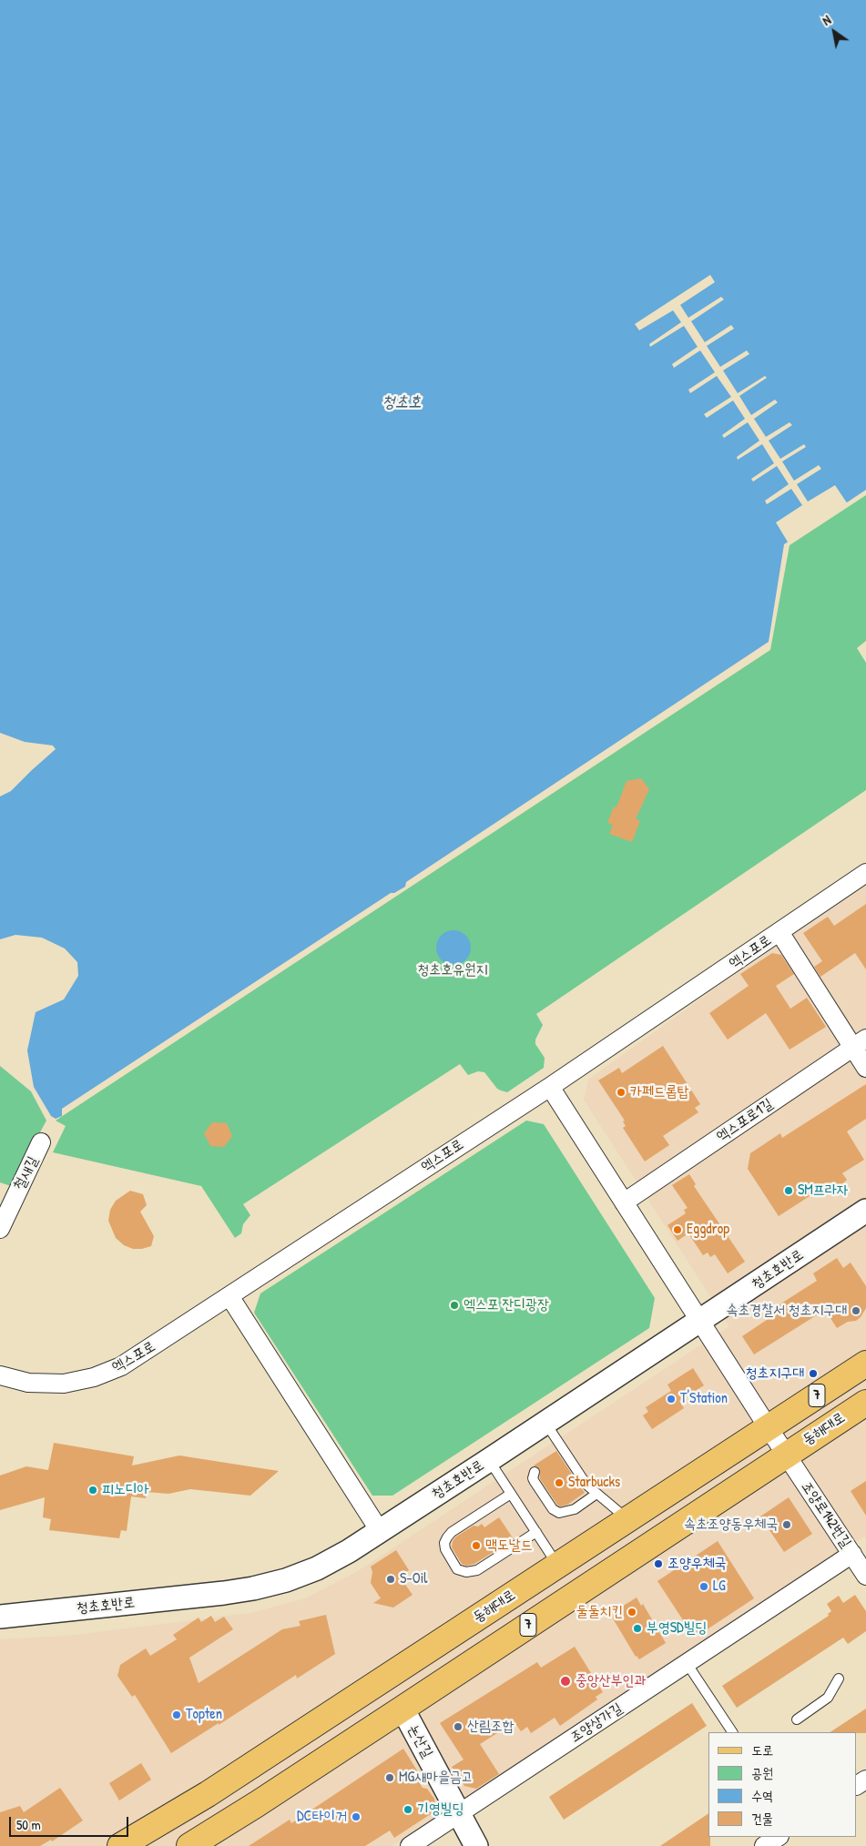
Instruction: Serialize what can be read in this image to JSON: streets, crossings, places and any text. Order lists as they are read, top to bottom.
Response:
{
  "streets": {
    "main road": ["7", "동해대로"],
    "street": [
      "엑스포로",
      "엑스포로1길",
      "철새길",
      "청초호반로",
      "조양로142번길",
      "조양상가길",
      "논산길"
    ]
  },
  "crossings": [
    ["엑스포로", "조양로142번길"],
    ["엑스포로1길", "조양로142번길"],
    ["청초호반로", "조양로142번길"],
    ["동해대로", "조양로142번길"],
    ["동해대로", "논산길"],
    ["조양로142번길", "조양상가길"],
    ["조양상가길", "논산길"]
  ],
  "water": ["청초호"],
  "parks": ["청초호유원지"],
  "places": [
    "카페드롭탑",
    "SM프라자",
    "Eggdrop",
    "엑스포 잔디광장",
    "속초경찰서 청초지구대",
    "청초지구대",
    "T'Station",
    "Starbucks",
    "피노디아",
    "속초조양동우체국",
    "맥도날드",
    "조양우체국",
    "S-Oil",
    "LG",
    "둘둘치킨",
    "부영SD빌딩",
    "중앙산부인과",
    "Topten",
    "산림조합",
    "MG새마을금고",
    "기영빌딩",
    "DC타이거"
  ],
  "legend": [
    "도로",
    "공원",
    "수역",
    "건물"
  ],
  "scale_bar": "50 m",
  "north": "top left"
}
